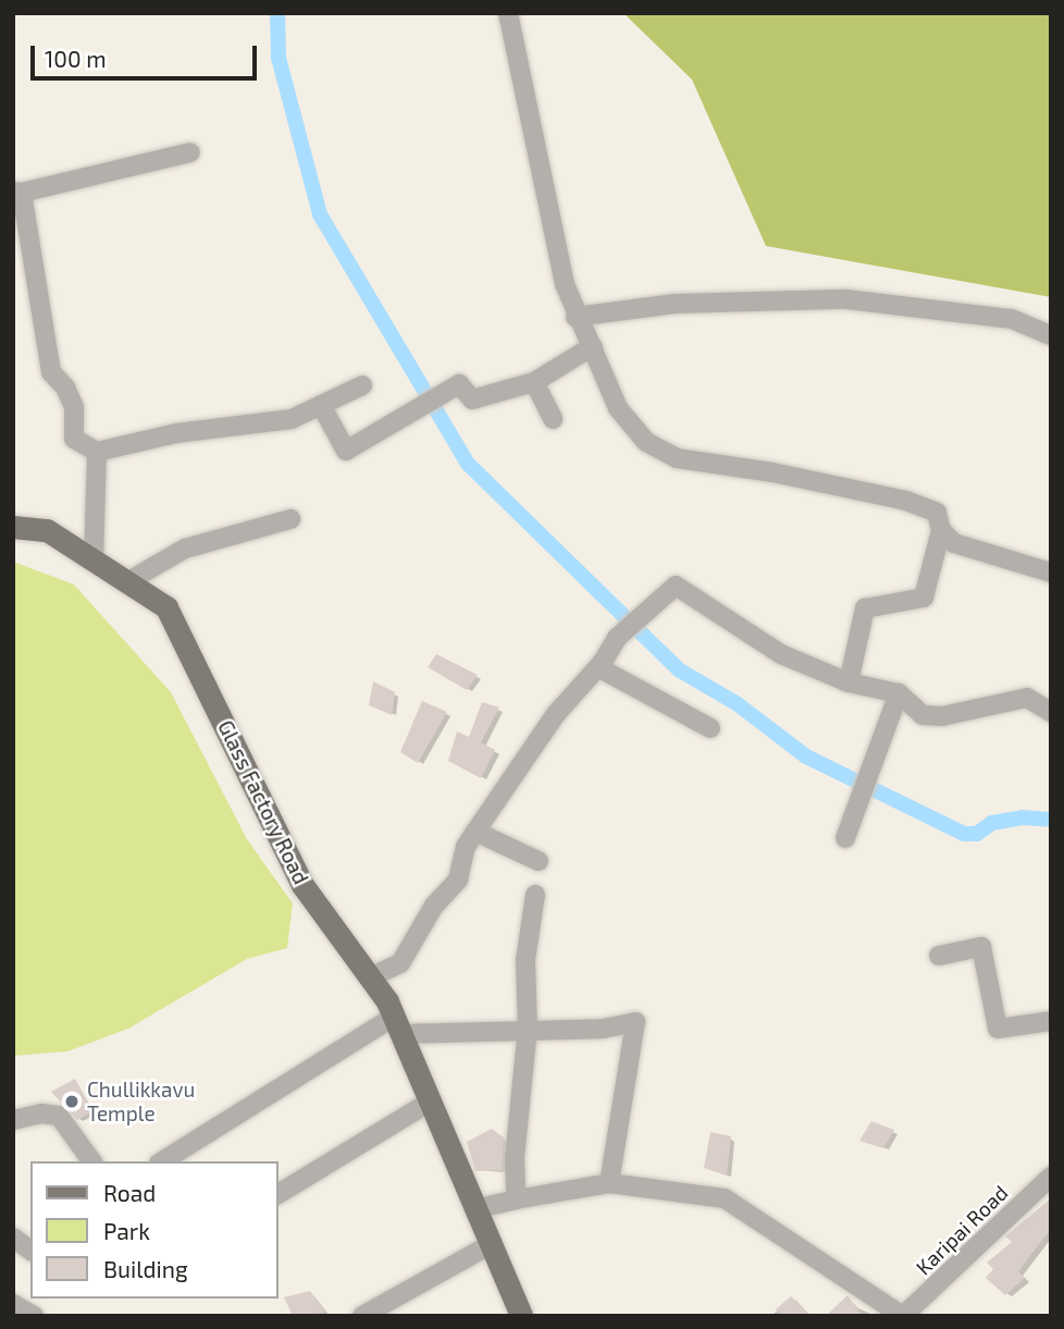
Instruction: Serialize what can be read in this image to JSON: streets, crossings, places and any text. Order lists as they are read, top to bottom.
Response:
{
  "streets": {
    "main road": ["Glass Factory Road"],
    "street": ["Karipai Road"]
  },
  "places": ["Chullikkavu Temple"],
  "legend": ["Road", "Park", "Building"],
  "scale_bar": "100 m"
}
